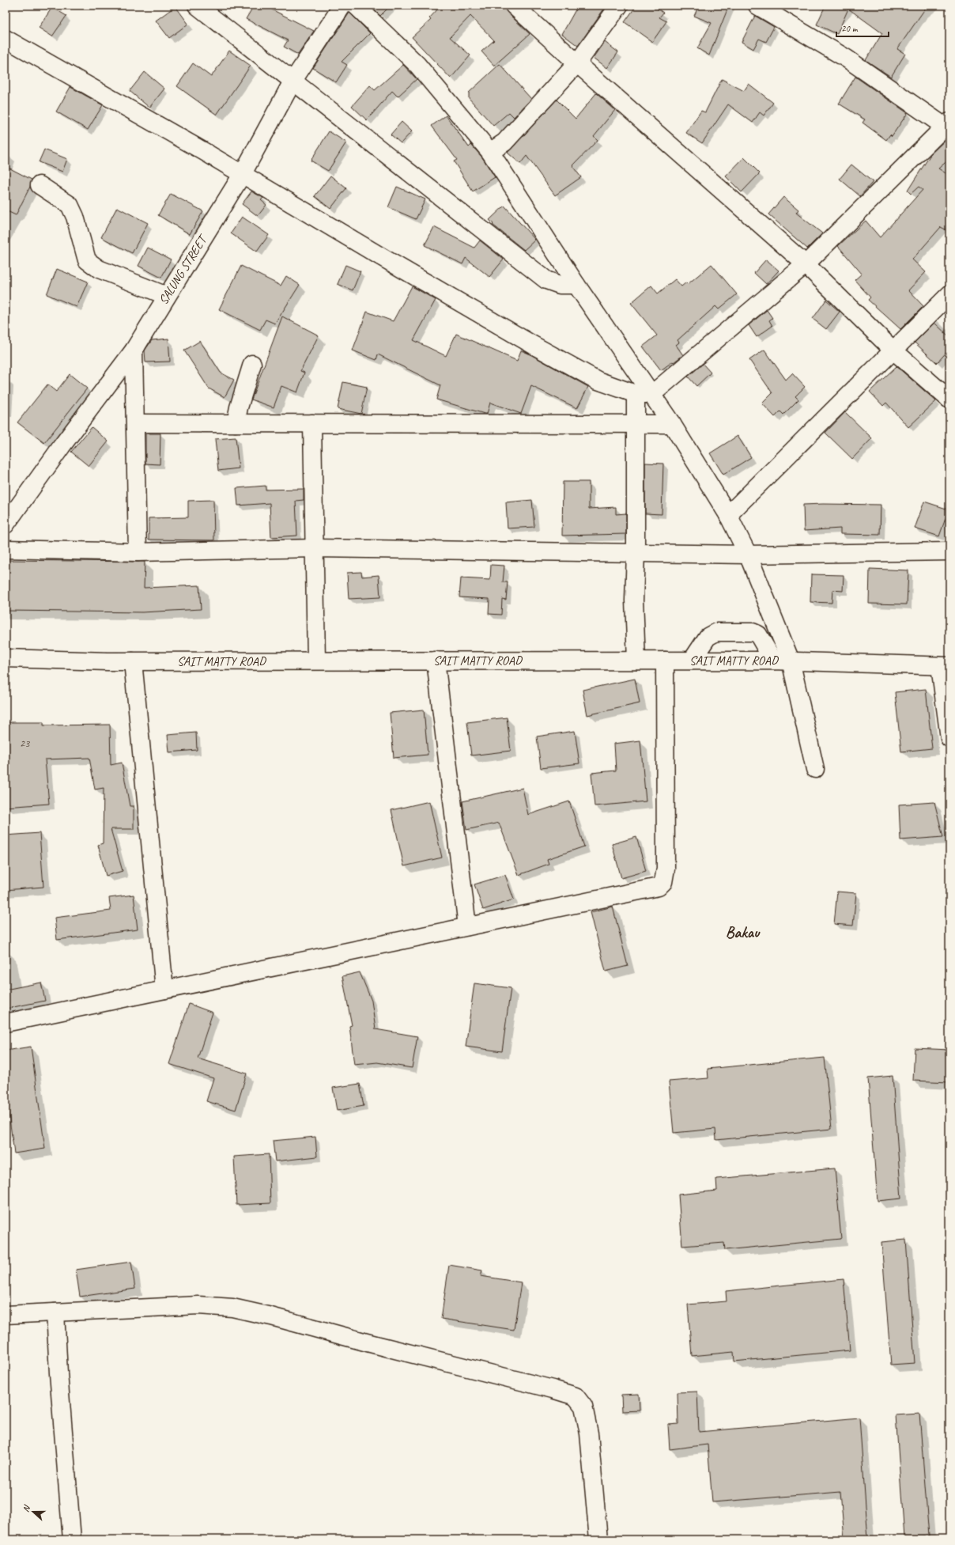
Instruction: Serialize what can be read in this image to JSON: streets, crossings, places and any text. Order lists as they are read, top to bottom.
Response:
{
  "streets": {
    "street": ["SALUNG STREET", "SAIT MATTY ROAD"]
  },
  "districts": ["Bakau"],
  "house_numbers": ["23"],
  "scale_bar": "20 m",
  "north": "left"
}
